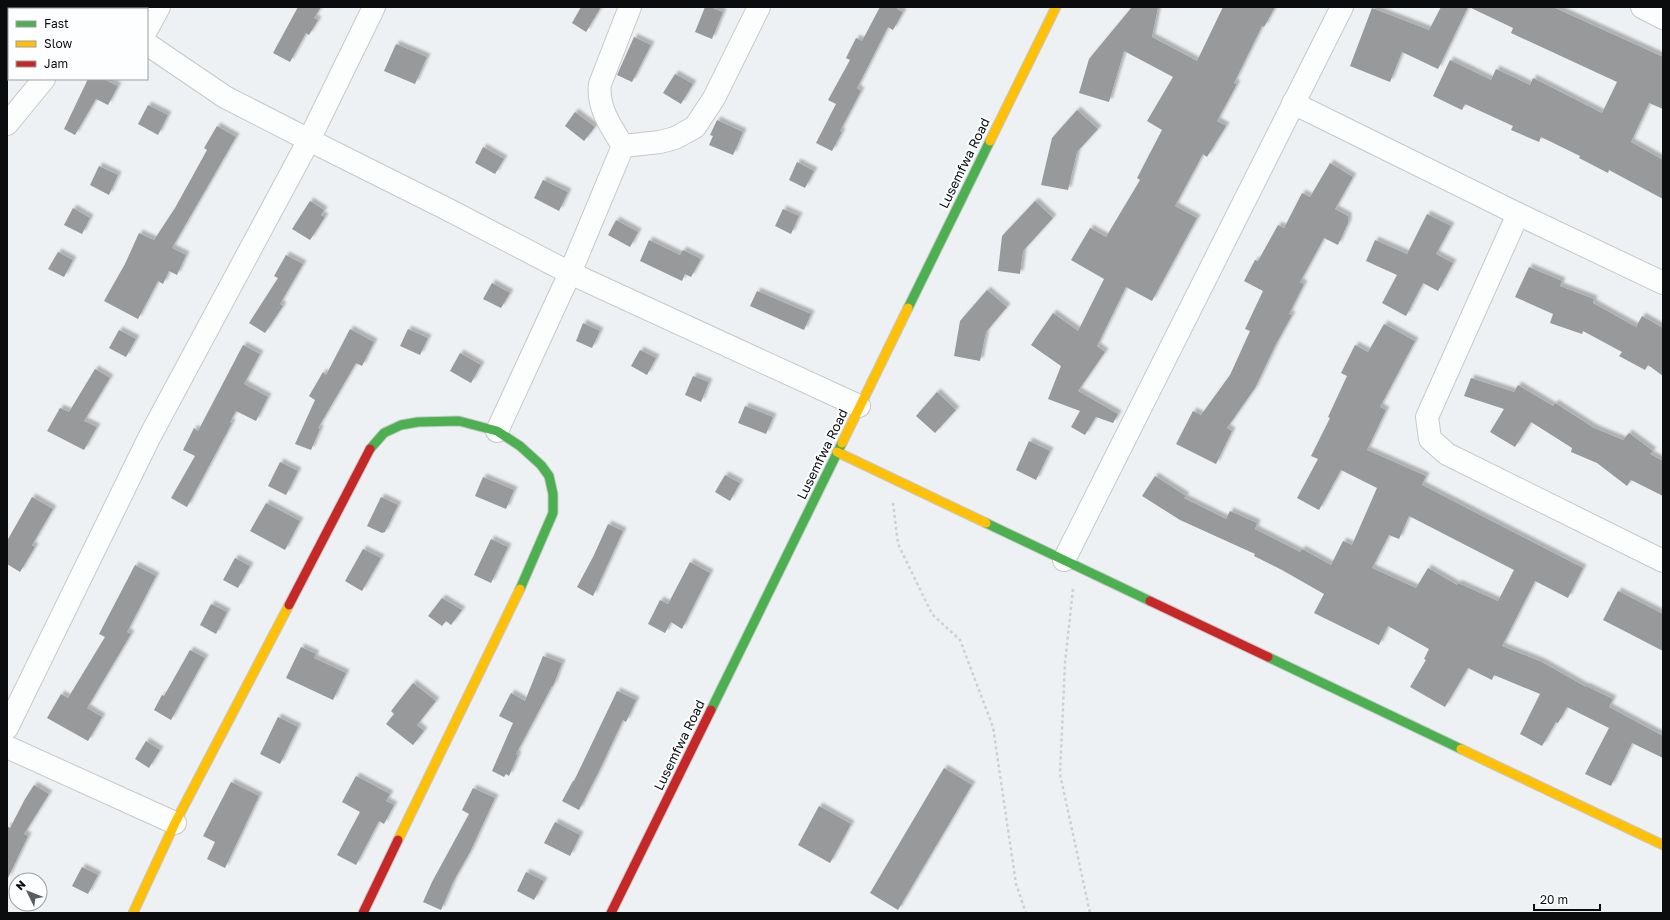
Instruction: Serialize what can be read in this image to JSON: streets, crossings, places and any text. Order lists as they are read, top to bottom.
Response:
{
  "streets": {
    "street": ["Lusemfwa Road"]
  },
  "legend": ["Fast", "Slow", "Jam"],
  "scale_bar": "20 m",
  "north": "top left"
}
